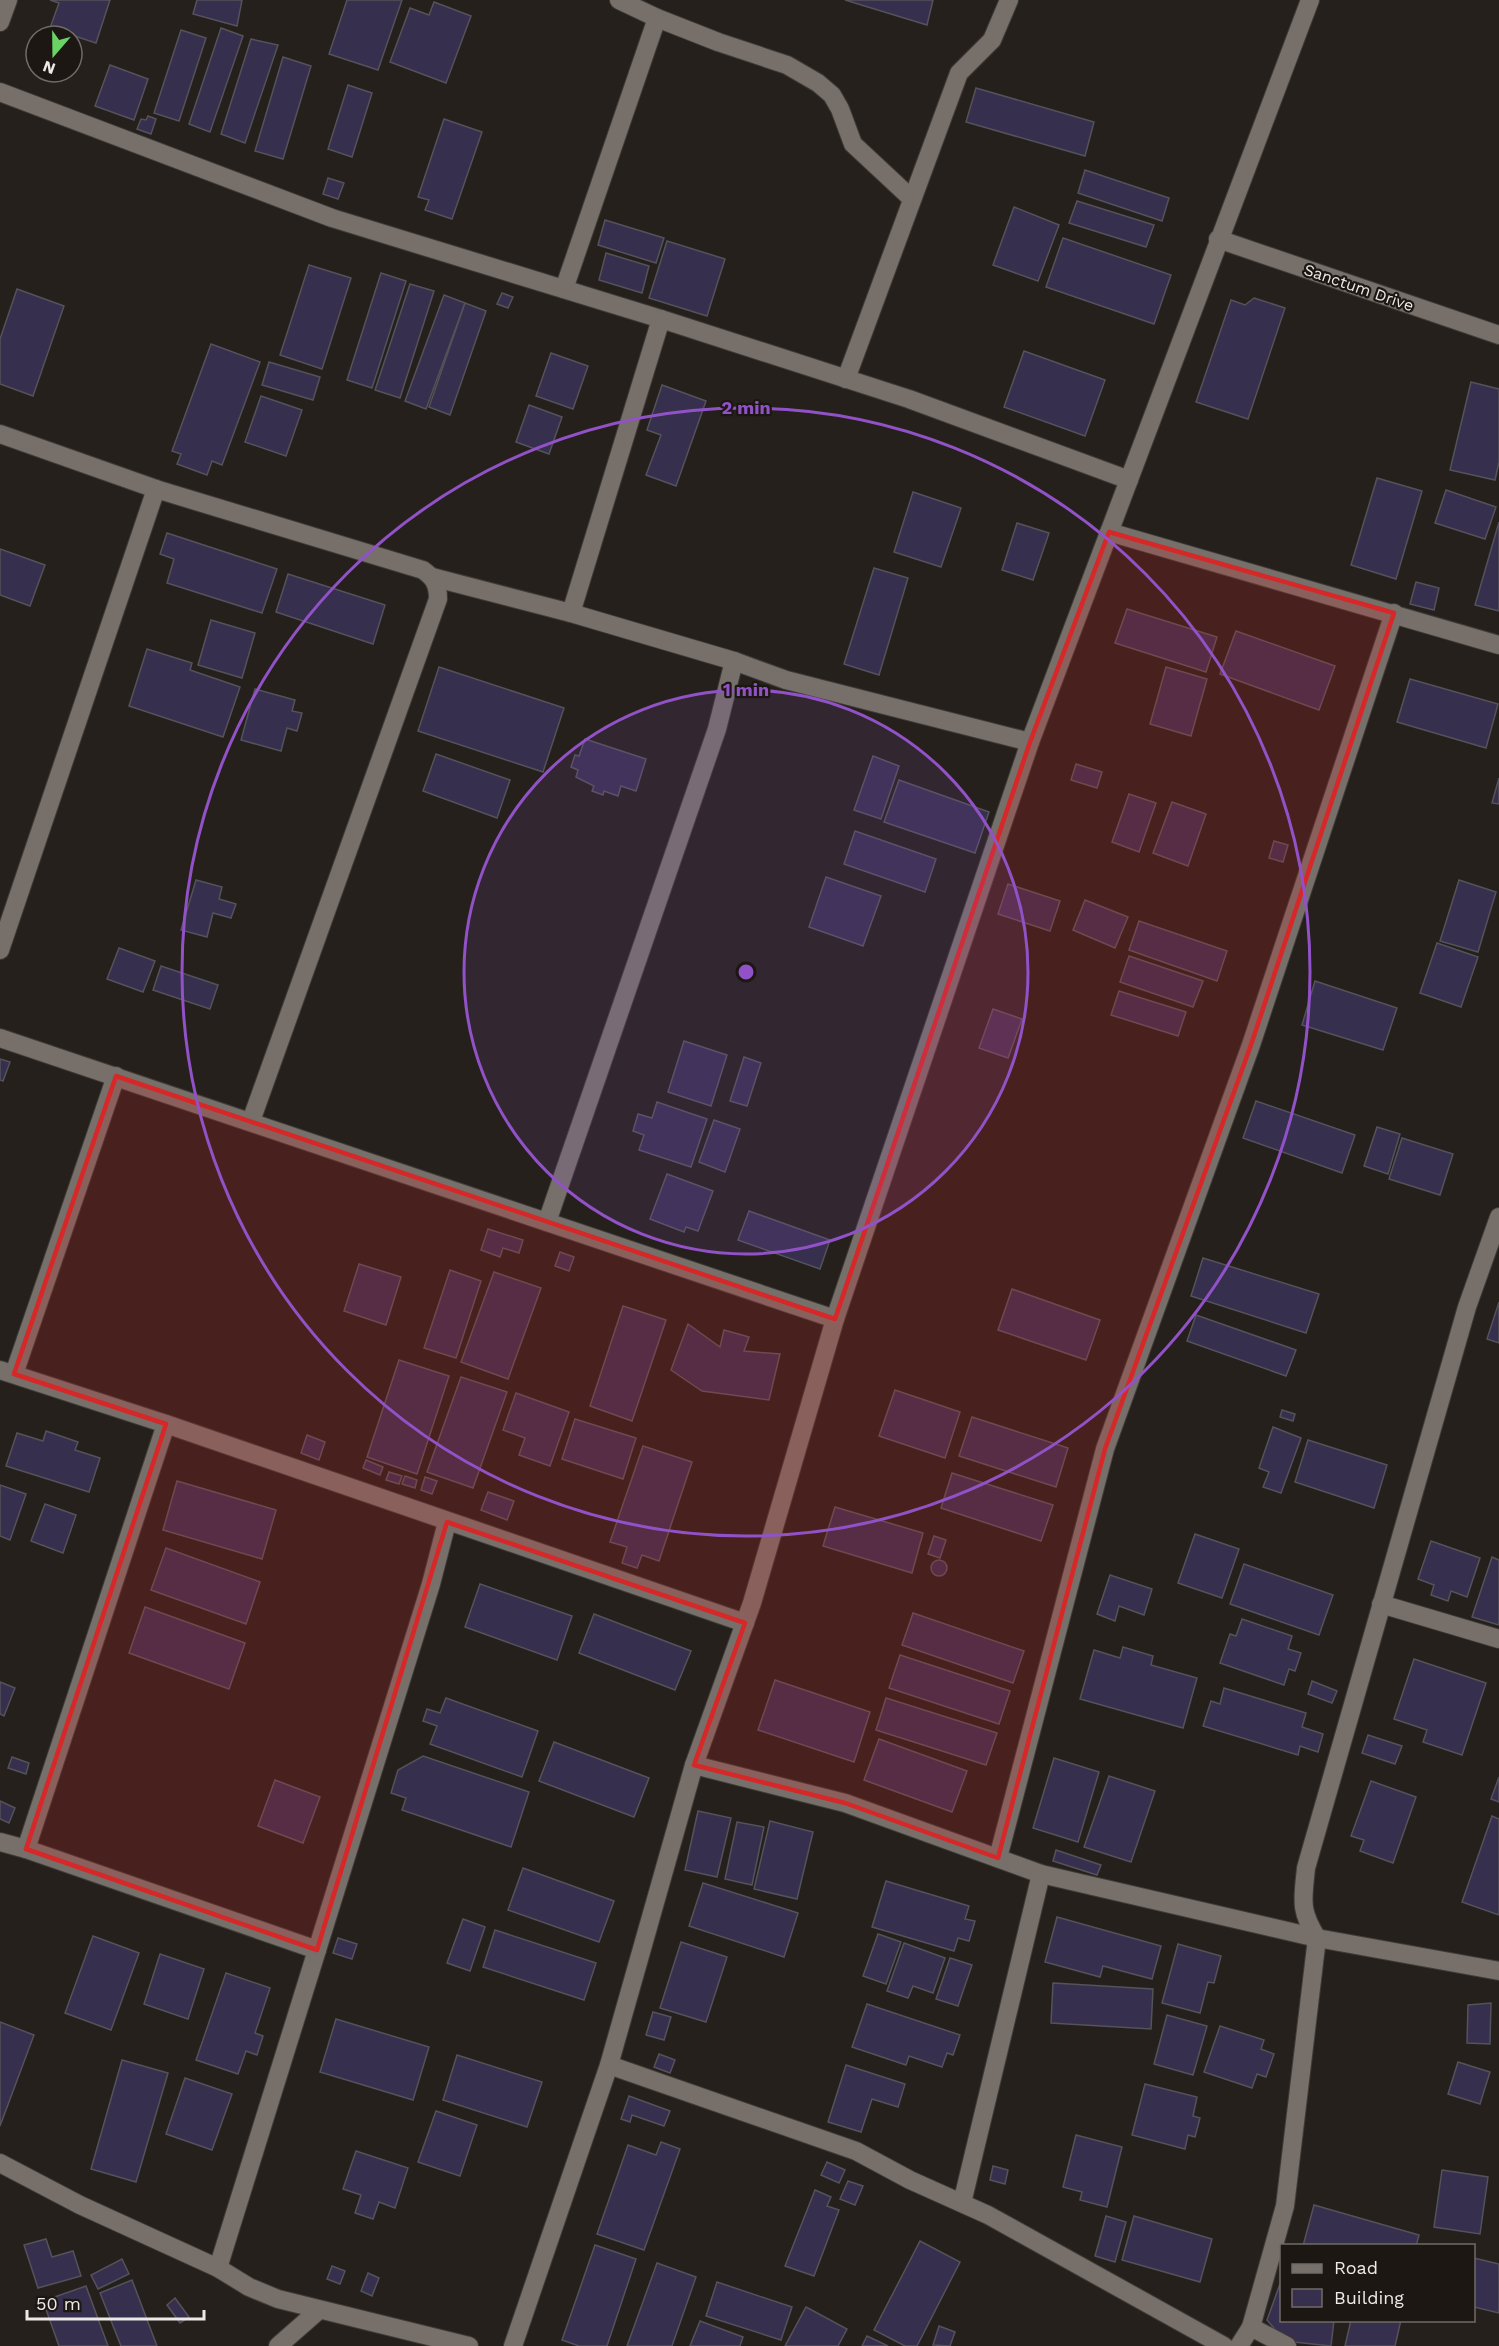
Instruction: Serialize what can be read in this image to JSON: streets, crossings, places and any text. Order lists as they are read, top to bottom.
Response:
{
  "streets": {
    "street": ["Sanctum Drive"]
  },
  "legend": ["Road", "Building"],
  "scale_bar": "50 m",
  "north": "bottom",
  "rings": ["2 min", "1 min"]
}
